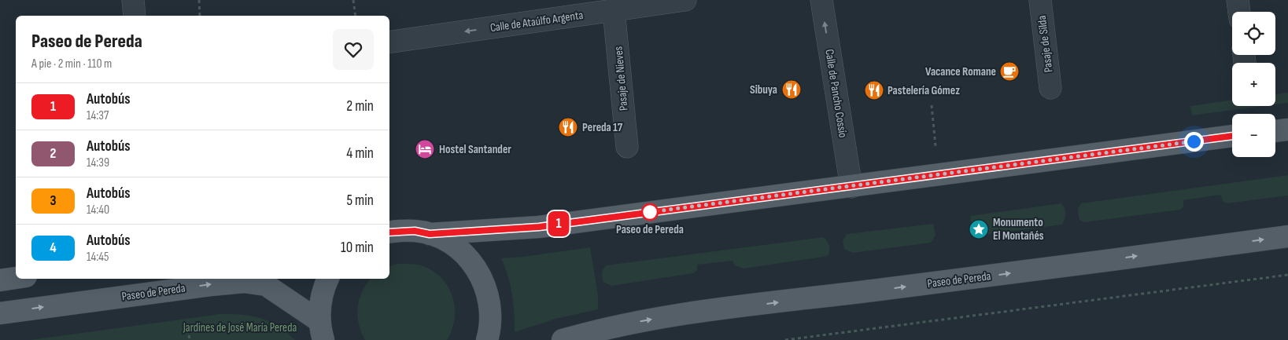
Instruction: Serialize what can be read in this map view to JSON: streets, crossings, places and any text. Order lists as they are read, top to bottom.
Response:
{
  "streets": {
    "main road": ["Paseo de Pereda"],
    "street": [
      "Calle de Ataúlfo Argenta",
      "Pasaje de Silda",
      "Pasaje de Nieves",
      "Calle de Pancho Cossío"
    ]
  },
  "crossings": [
    ["Calle de Ataúlfo Argenta", "Pasaje de Nieves"]
  ],
  "one_way": ["Calle de Ataúlfo Argenta", "Calle de Pancho Cossío"],
  "parks": ["Jardines de José María Pereda"],
  "places": {
    "cafe": ["Vacance Romane"],
    "restaurant": ["Sibuya", "Pastelería Gómez", "Pereda 17"],
    "hotel": ["Hostel Santander"],
    "other": ["Paseo de Pereda"],
    "place": ["Monumento El Montañés"]
  },
  "lines": ["bus line 1"],
  "page": {
    "on_map": "1",
    "map_buttons": ["+", "−"],
    "heading": ["Paseo de Pereda", "A pie · 2 min · 110 m"],
    "list": [
      {
        "mark": "1",
        "name": "Autobús",
        "note": "14:37",
        "value": "2 min"
      },
      {
        "mark": "2",
        "name": "Autobús",
        "note": "14:39",
        "value": "4 min"
      },
      {
        "mark": "3",
        "name": "Autobús",
        "note": "14:40",
        "value": "5 min"
      },
      {
        "mark": "4",
        "name": "Autobús",
        "note": "14:45",
        "value": "10 min"
      }
    ]
  }
}
